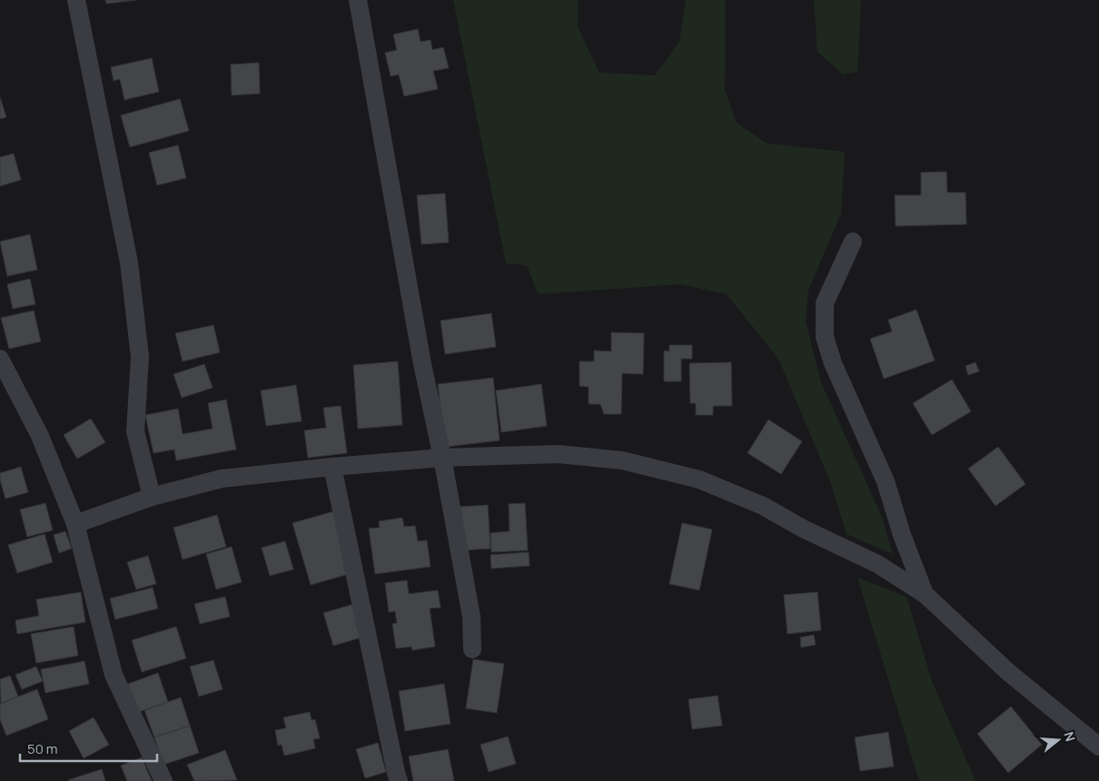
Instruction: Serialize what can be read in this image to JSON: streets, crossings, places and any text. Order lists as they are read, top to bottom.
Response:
{
  "scale_bar": "50 m",
  "north": "right"
}
